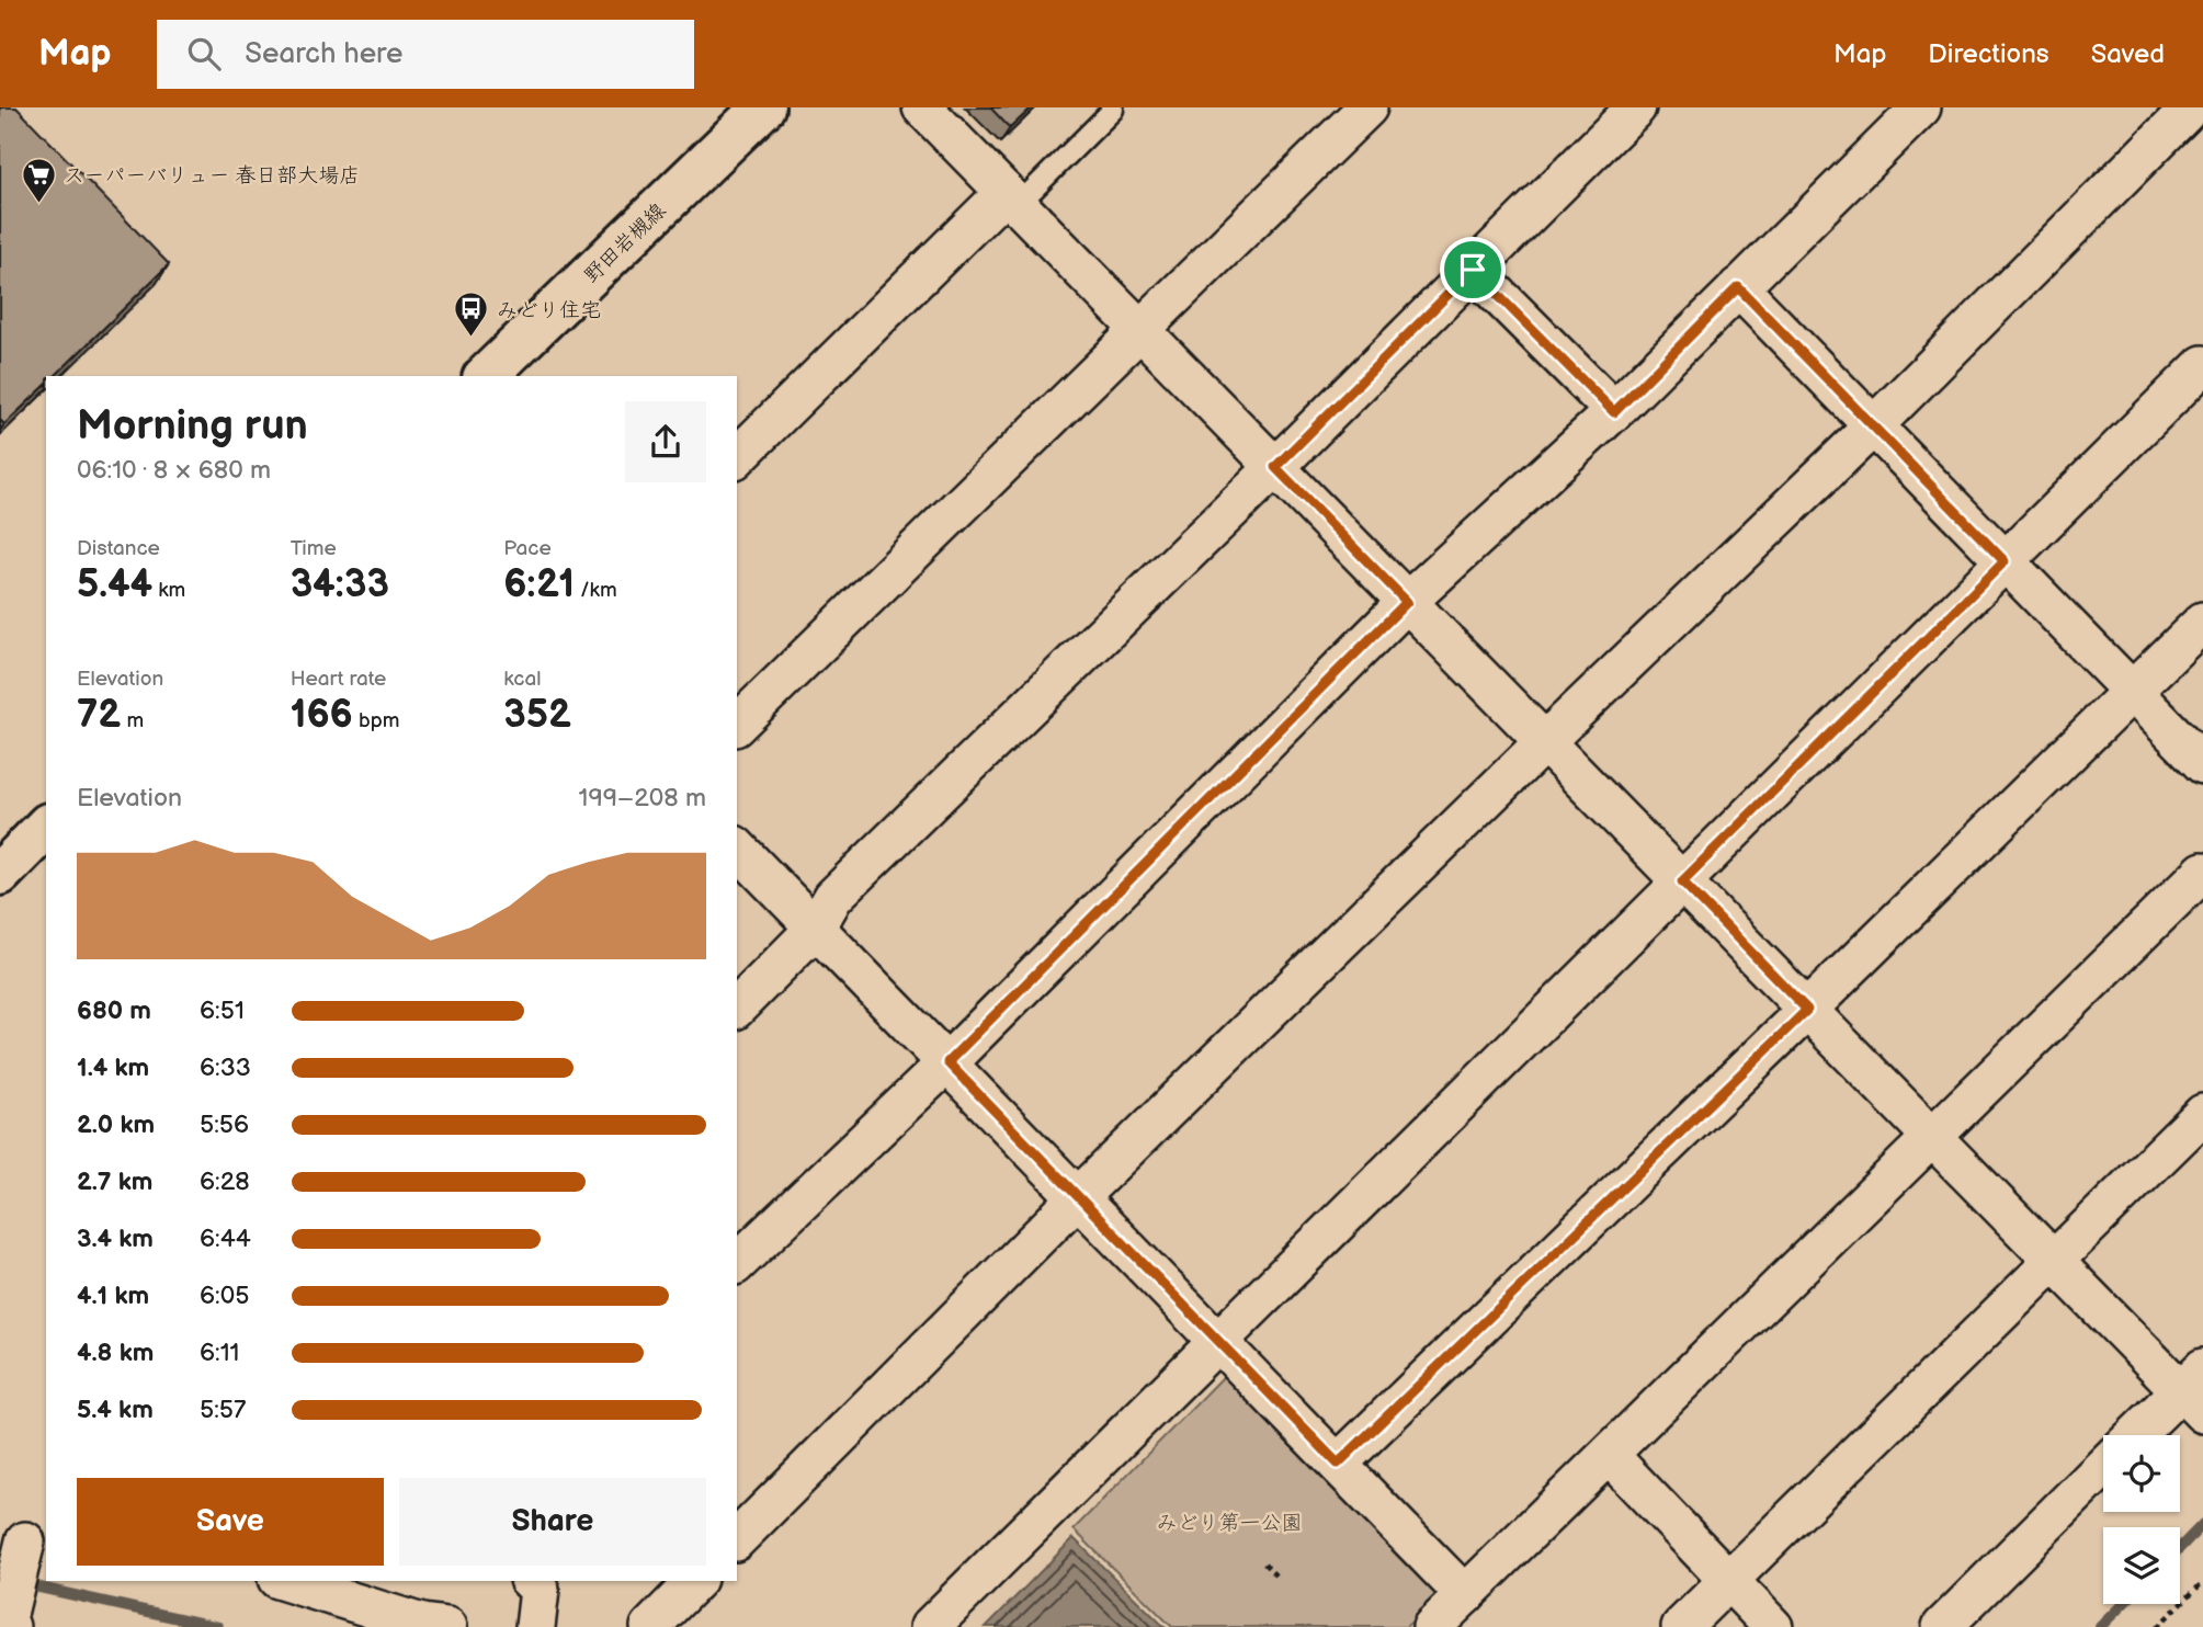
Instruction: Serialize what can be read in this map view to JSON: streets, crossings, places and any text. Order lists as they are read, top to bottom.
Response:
{
  "streets": {
    "main road": ["野田岩槻線"]
  },
  "parks": ["みどり第一公園"],
  "places": {
    "supermarket": ["スーパーバリュー 春日部大場店"],
    "bus stop": ["みどり住宅"]
  },
  "page": {
    "header": "Map",
    "search": "Search here",
    "nav": ["Map", "Directions", "Saved"],
    "heading": ["Morning run", "06:10 · 8 × 680 m"],
    "stats": [
      ["Distance", "5.44 km"],
      ["Time", "34:33"],
      ["Pace", "6:21 /km"],
      ["Elevation", "72 m"],
      ["Heart rate", "166 bpm"],
      ["kcal", "352"]
    ],
    "chart": ["Elevation", "199–208 m"],
    "list": [
      {
        "name": "680 m",
        "note": "6:51"
      },
      {
        "name": "1.4 km",
        "note": "6:33"
      },
      {
        "name": "2.0 km",
        "note": "5:56"
      },
      {
        "name": "2.7 km",
        "note": "6:28"
      },
      {
        "name": "3.4 km",
        "note": "6:44"
      },
      {
        "name": "4.1 km",
        "note": "6:05"
      },
      {
        "name": "4.8 km",
        "note": "6:11"
      },
      {
        "name": "5.4 km",
        "note": "5:57"
      }
    ],
    "buttons": ["Save", "Share"]
  }
}
